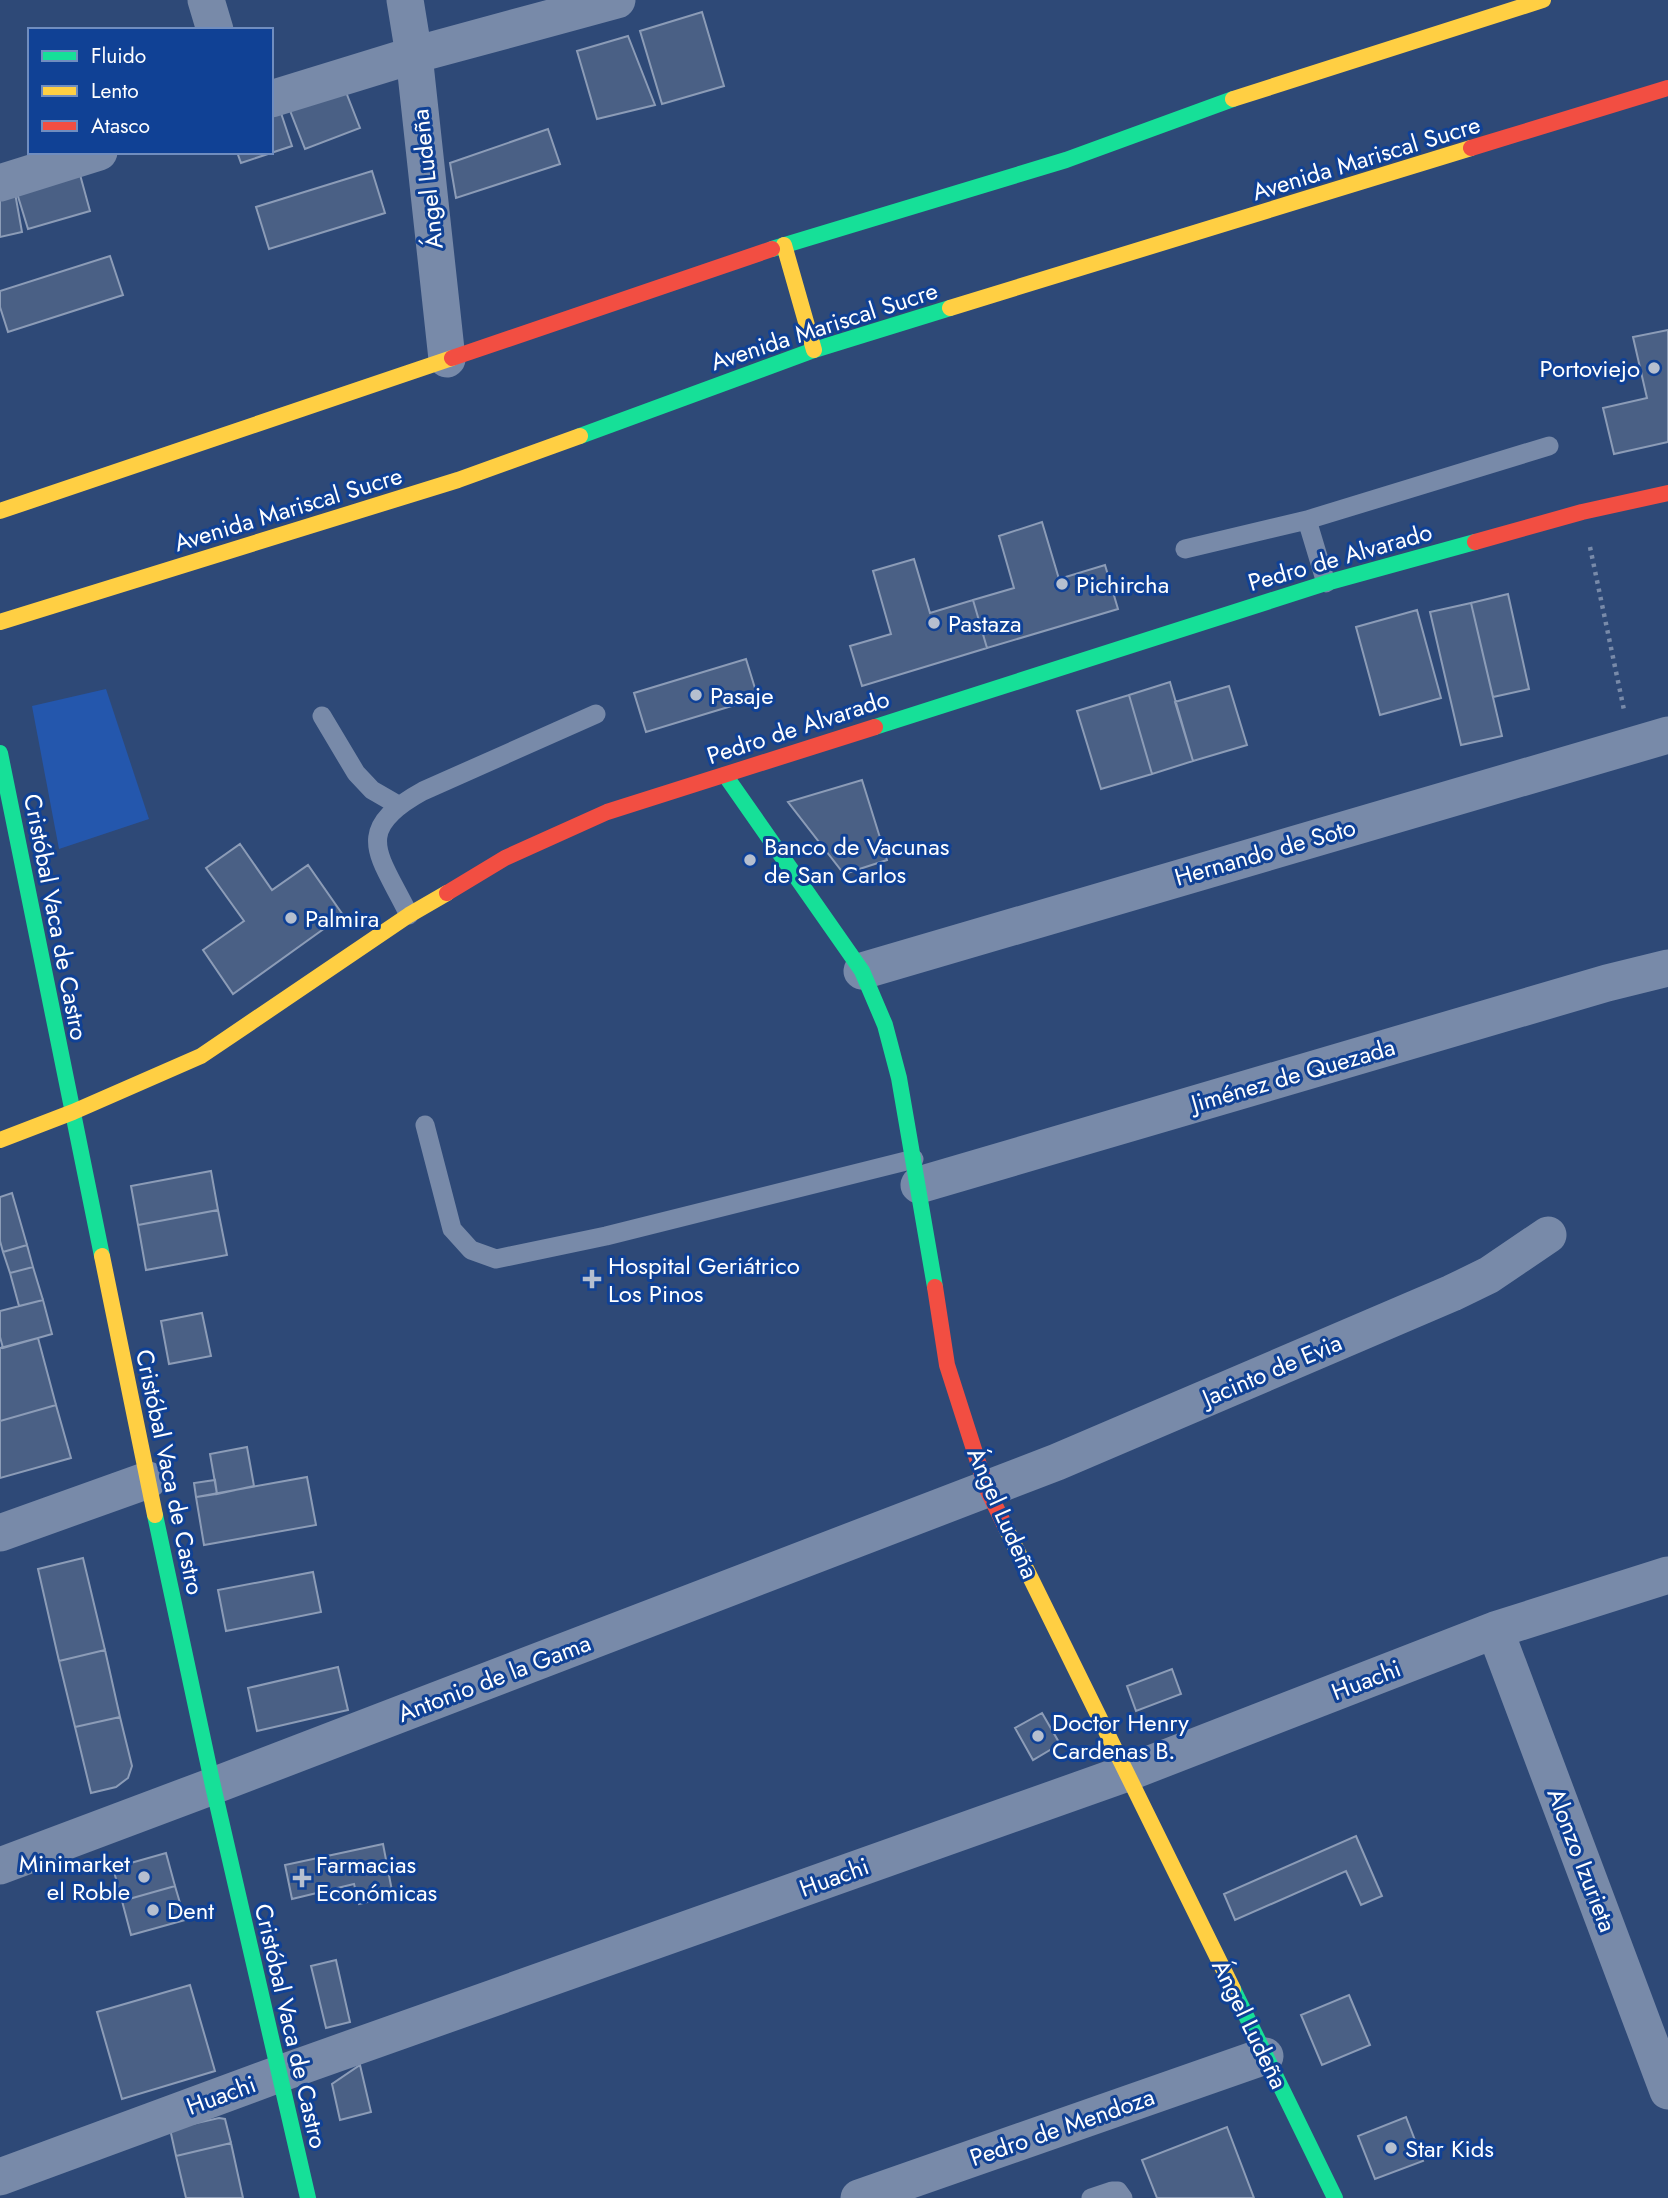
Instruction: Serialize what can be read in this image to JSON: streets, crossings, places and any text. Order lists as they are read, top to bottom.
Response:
{
  "streets": {
    "main road": [
      "Avenida Mariscal Sucre",
      "Ángel Ludeña",
      "Pedro de Alvarado",
      "Cristóbal Vaca de Castro"
    ],
    "street": [
      "Hernando de Soto",
      "Jiménez de Quezada",
      "Jacinto de Evia",
      "Antonio de la Gama",
      "Huachi",
      "Alonzo Izurieta",
      "Pedro de Mendoza"
    ]
  },
  "crossings": [
    ["Ángel Ludeña", "Pedro de Alvarado"],
    ["Ángel Ludeña", "Hernando de Soto"],
    ["Ángel Ludeña", "Jiménez de Quezada"],
    ["Ángel Ludeña", "Jacinto de Evia"],
    ["Ángel Ludeña", "Antonio de la Gama"],
    ["Ángel Ludeña", "Huachi"],
    ["Ángel Ludeña", "Pedro de Mendoza"],
    ["Pedro de Alvarado", "Cristóbal Vaca de Castro"],
    ["Cristóbal Vaca de Castro", "Antonio de la Gama"],
    ["Cristóbal Vaca de Castro", "Huachi"],
    ["Jacinto de Evia", "Antonio de la Gama"],
    ["Huachi", "Alonzo Izurieta"]
  ],
  "places": {
    "other": [
      "Portoviejo",
      "Pichircha",
      "Pastaza",
      "Pasaje",
      "Banco de Vacunas de San Carlos",
      "Palmira",
      "Doctor Henry Cardenas B.",
      "Minimarket el Roble",
      "Dent",
      "Star Kids"
    ],
    "health": ["Hospital Geriátrico Los Pinos", "Farmacias Económicas"]
  },
  "legend": ["Fluido", "Lento", "Atasco"]
}
